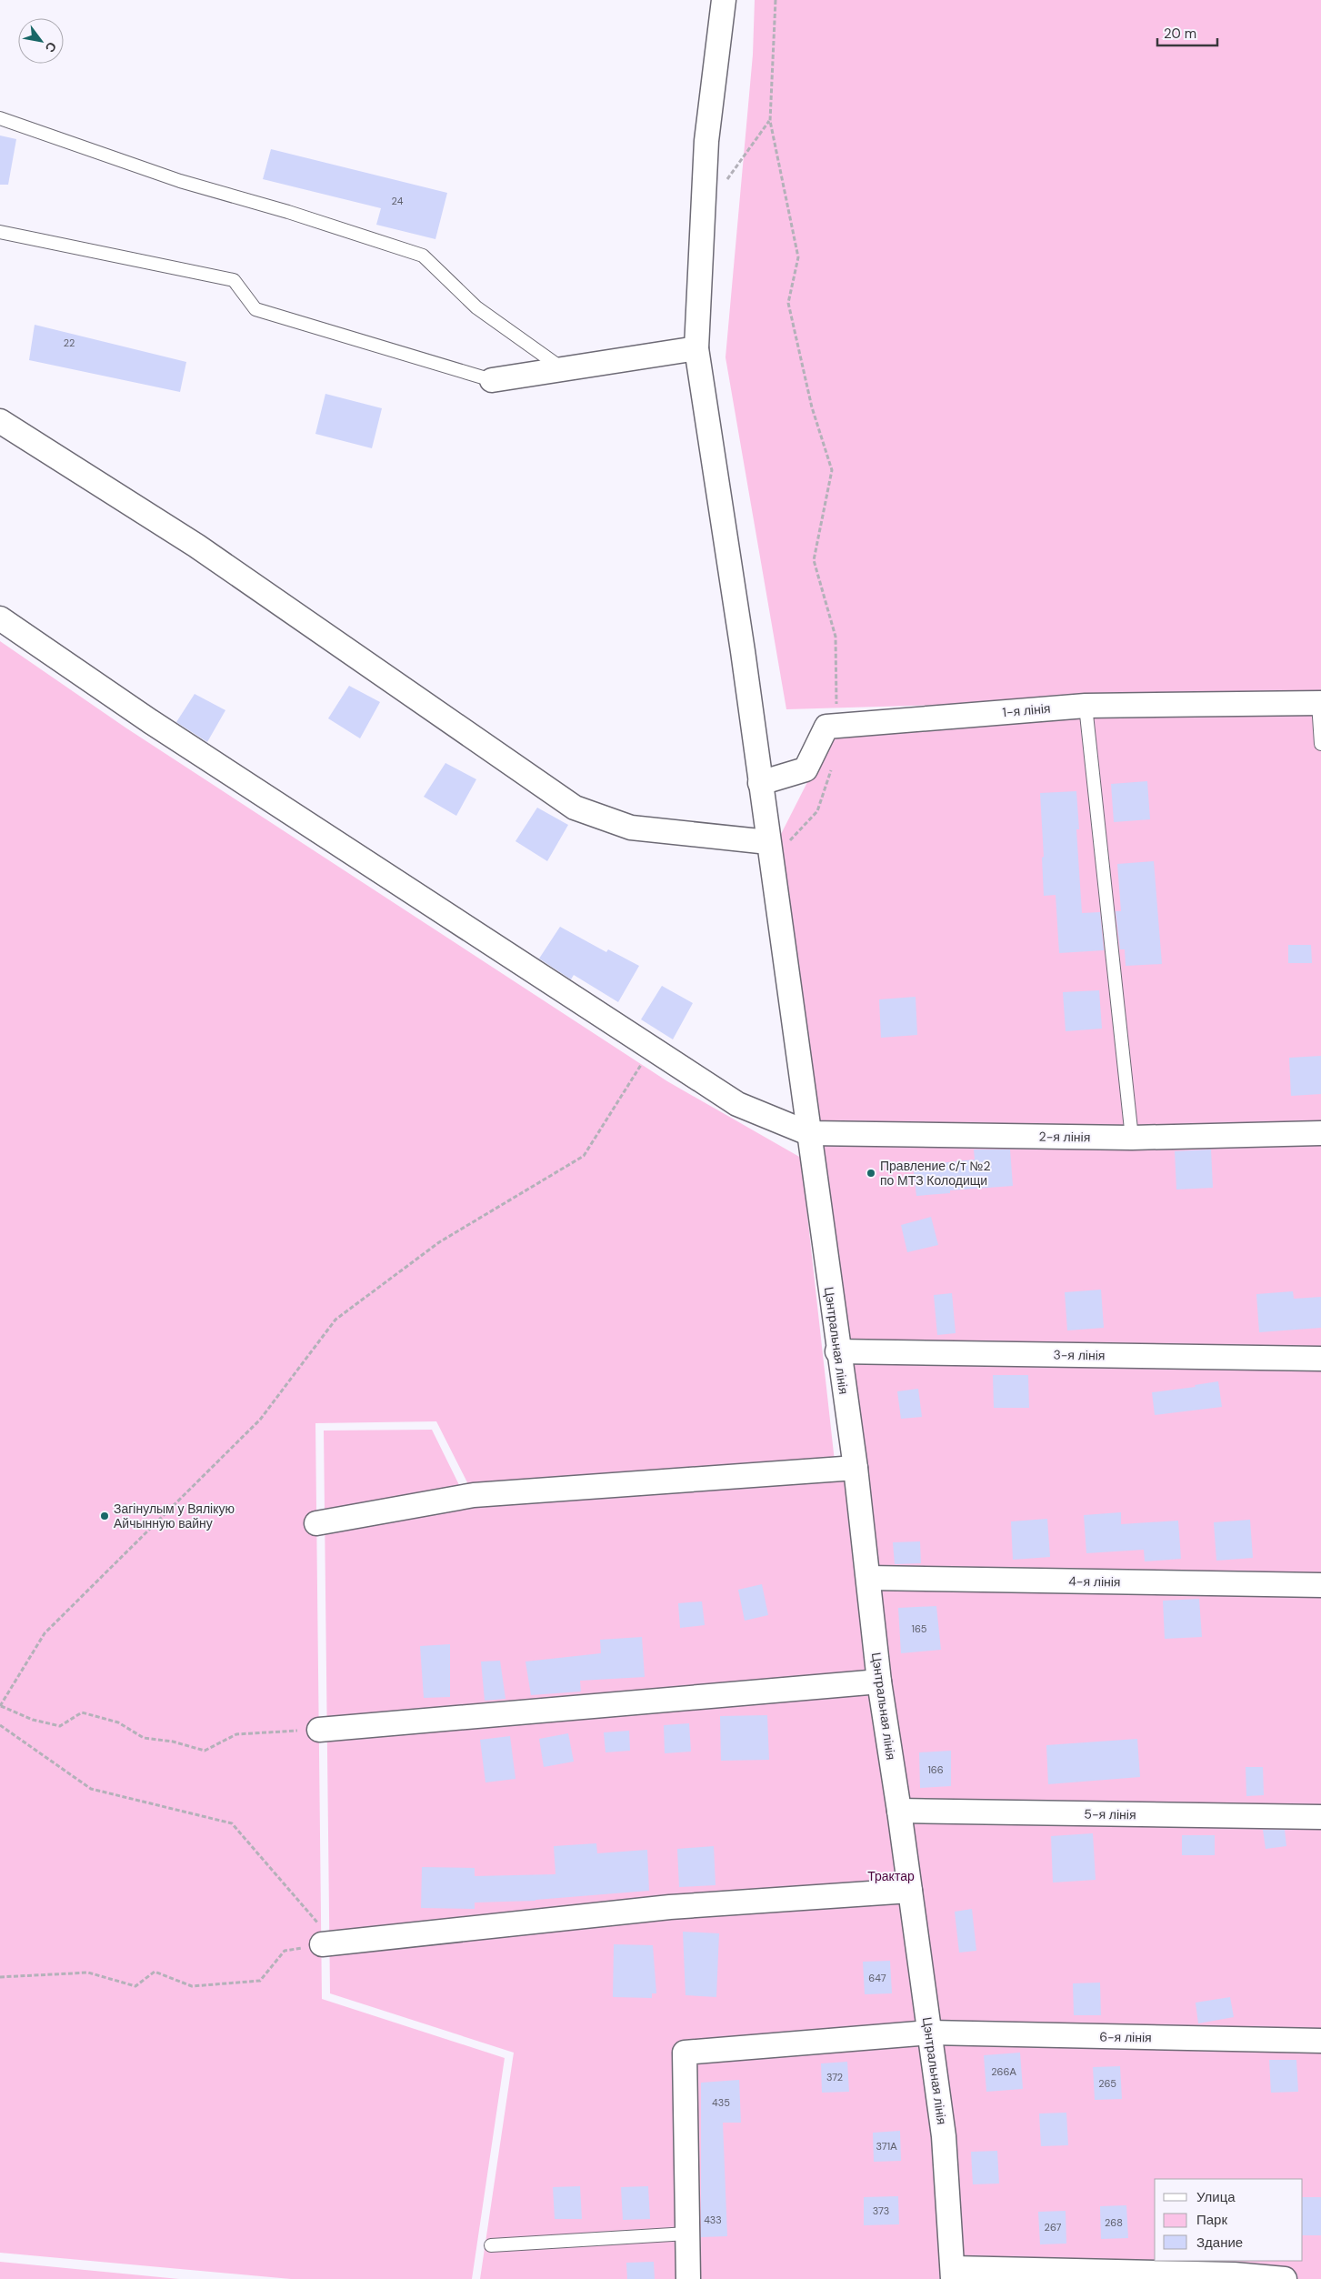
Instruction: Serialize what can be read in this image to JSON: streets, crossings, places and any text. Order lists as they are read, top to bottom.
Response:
{
  "streets": {
    "street": [
      "1-я лінія",
      "2-я лінія",
      "Цэнтральная лінія",
      "3-я лінія",
      "4-я лінія",
      "5-я лінія",
      "6-я лінія"
    ]
  },
  "crossings": [
    ["2-я лінія", "Цэнтральная лінія"],
    ["Цэнтральная лінія", "3-я лінія"],
    ["Цэнтральная лінія", "4-я лінія"],
    ["Цэнтральная лінія", "5-я лінія"],
    ["Цэнтральная лінія", "6-я лінія"]
  ],
  "parks": ["Трактар"],
  "places": ["Правление с/т №2 по МТЗ Колодищи", "Загінулым у Вялікую Айчынную вайну"],
  "house_numbers": [
    "24",
    "22",
    "165",
    "166",
    "647",
    "266А",
    "372",
    "265",
    "435",
    "371А",
    "373",
    "433",
    "268",
    "267"
  ],
  "legend": ["Улица", "Парк", "Здание"],
  "scale_bar": "20 m",
  "north": "bottom right"
}
